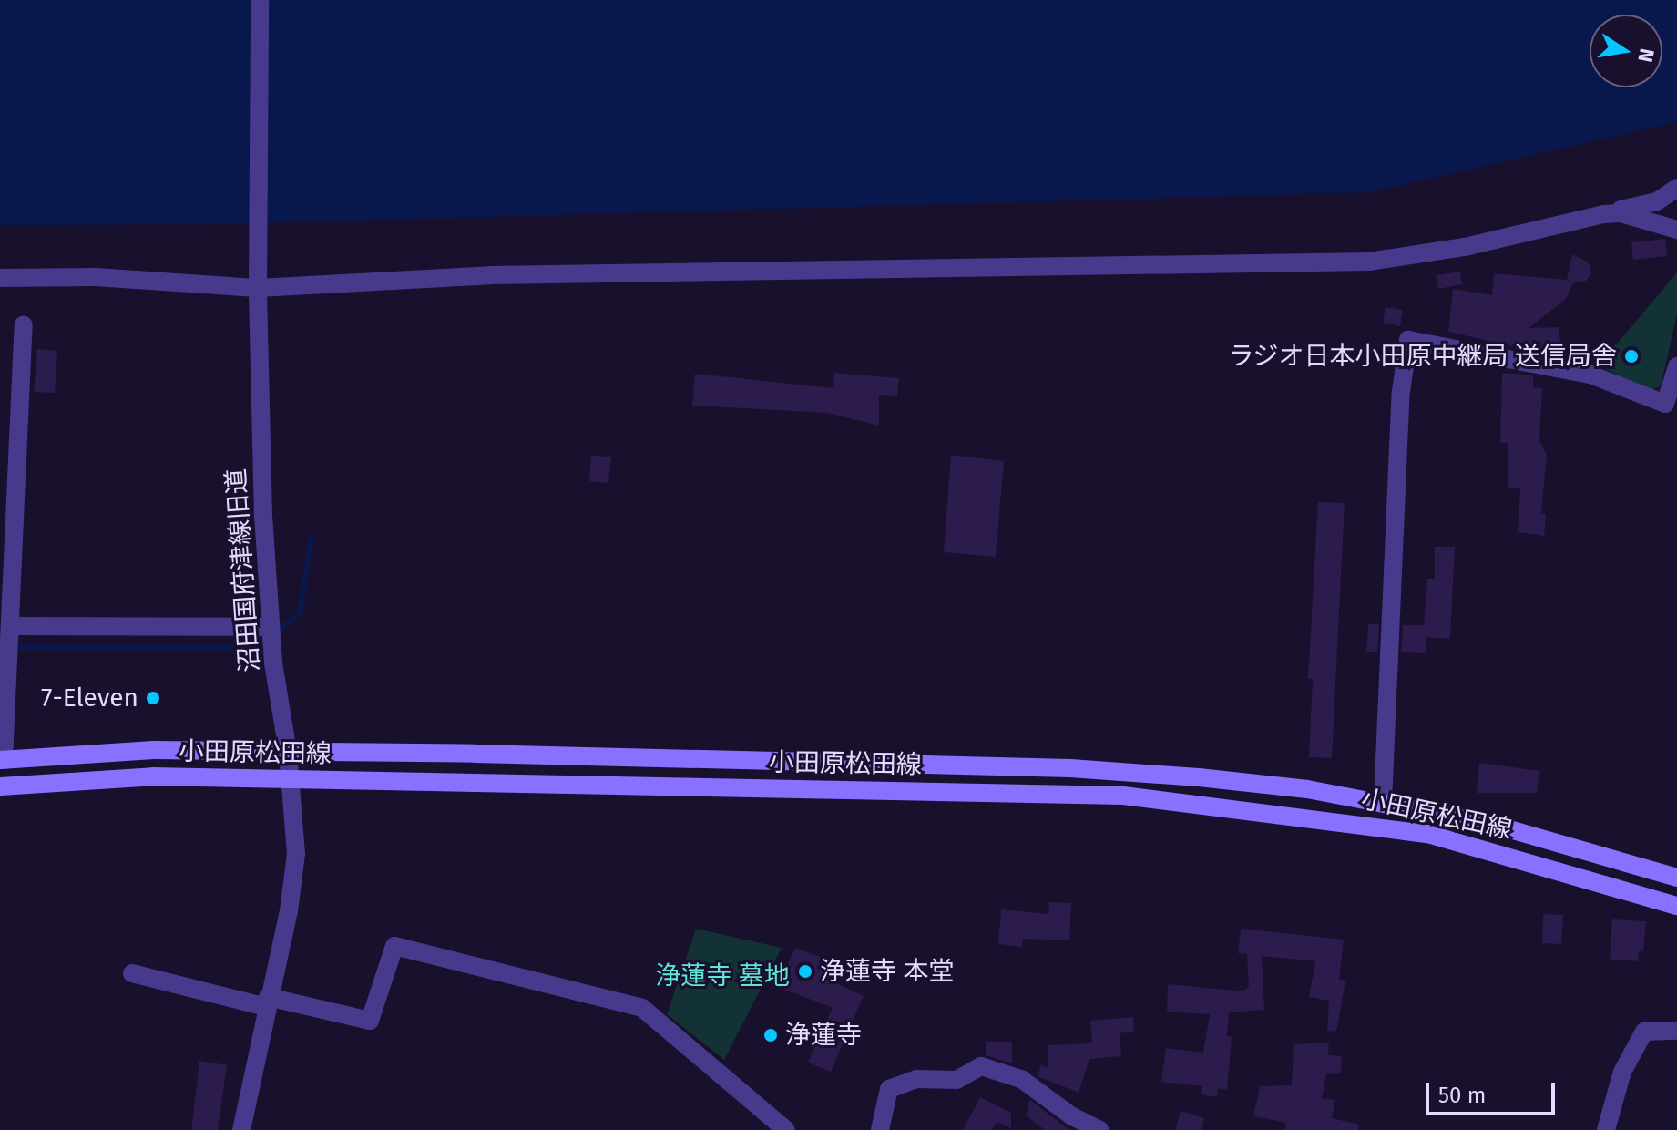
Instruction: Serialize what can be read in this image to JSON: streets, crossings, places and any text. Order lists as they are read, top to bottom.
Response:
{
  "streets": {
    "main road": ["小田原松田線"],
    "street": ["沼田国府津線旧道"]
  },
  "crossings": [
    ["沼田国府津線旧道", "小田原松田線"]
  ],
  "parks": ["浄蓮寺 墓地"],
  "places": [
    "ラジオ日本小田原中継局 送信局舎",
    "7-Eleven",
    "浄蓮寺 本堂",
    "浄蓮寺"
  ],
  "scale_bar": "50 m",
  "north": "right"
}
